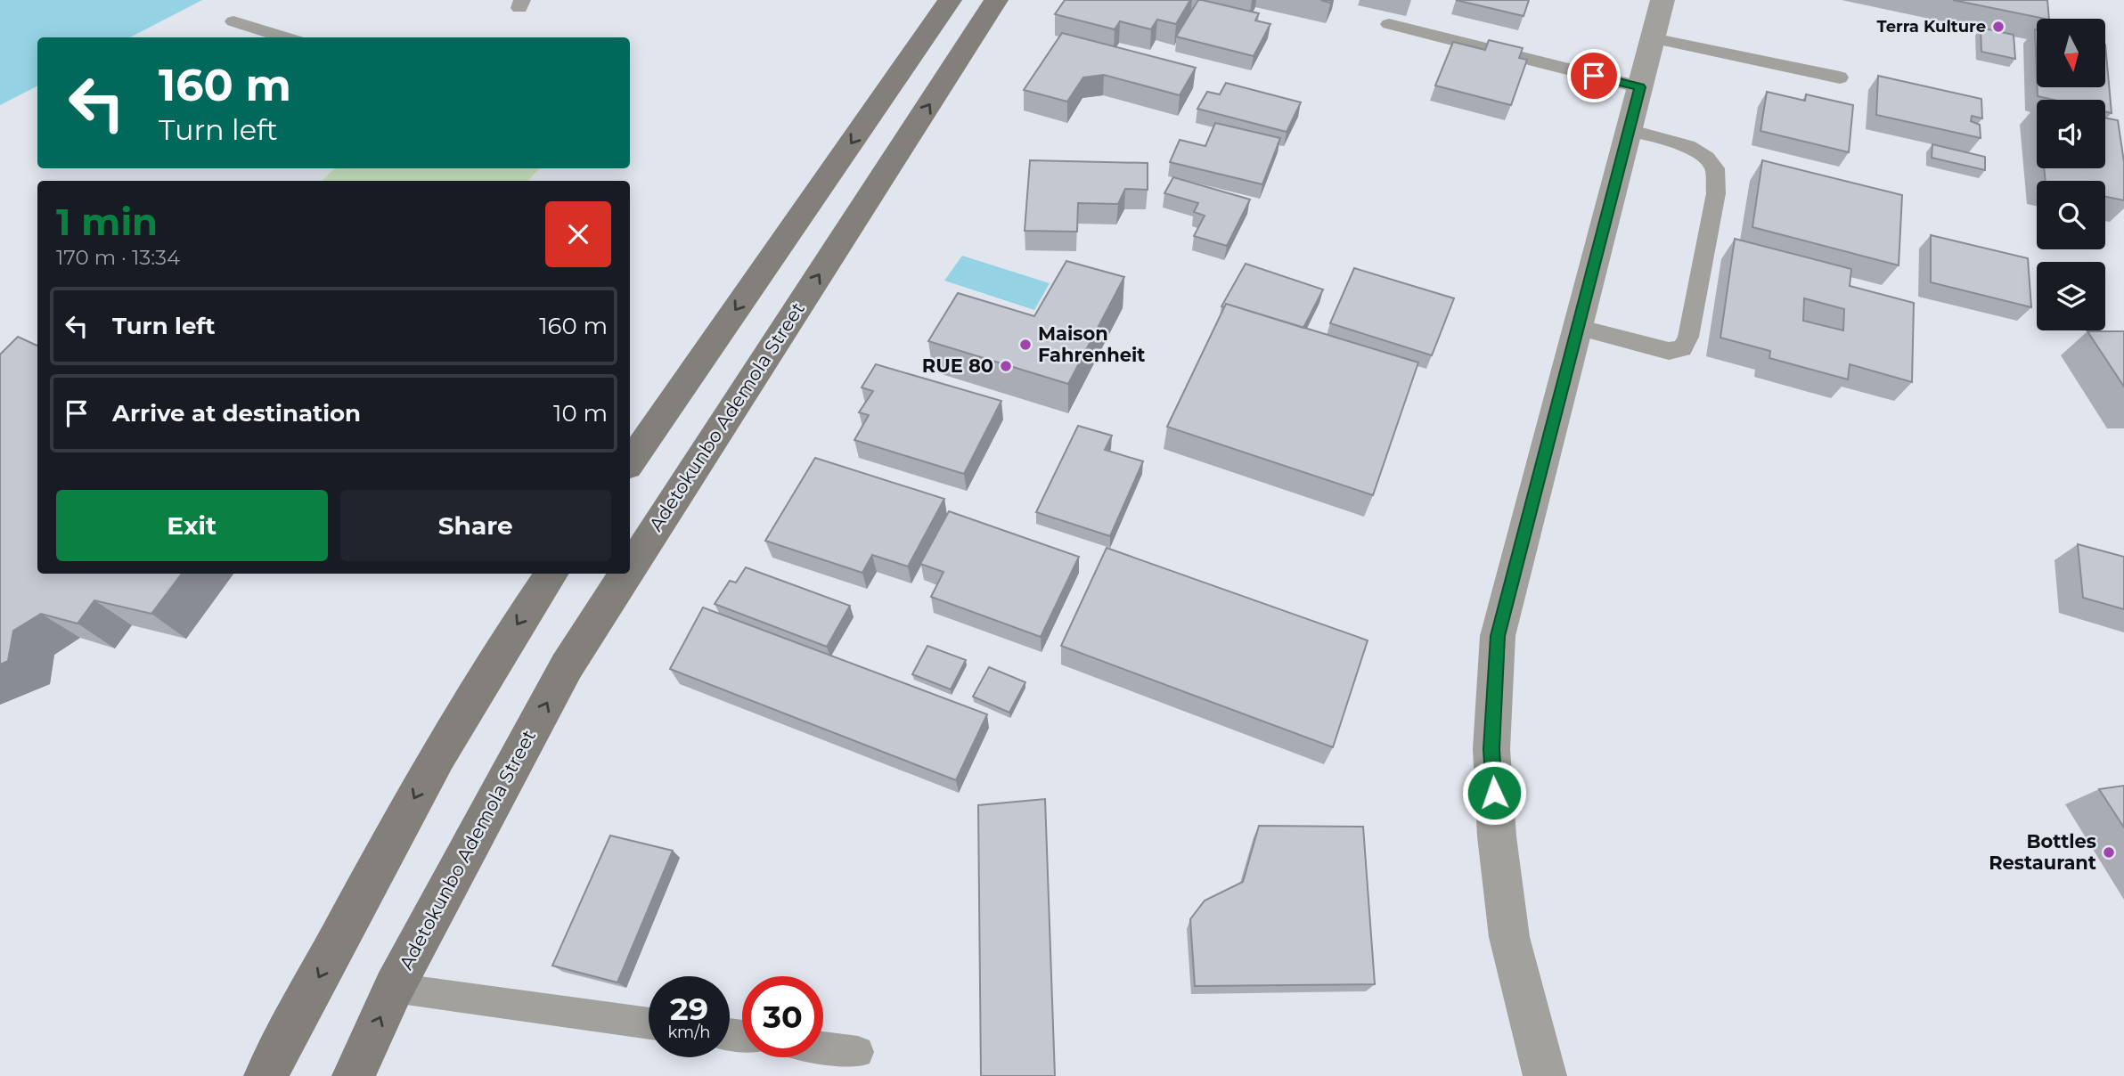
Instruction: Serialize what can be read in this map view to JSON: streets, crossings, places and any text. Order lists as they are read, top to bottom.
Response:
{
  "streets": {
    "main road": ["Adetokunbo Ademola Street"]
  },
  "places": [
    "Terra Kulture",
    "Maison Fahrenheit",
    "RUE 80",
    "Bottles Restaurant"
  ],
  "north": "bottom",
  "page": {
    "turn": ["160 m", "Turn left"],
    "heading": ["1 min", "170 m · 13:34"],
    "list": [
      {
        "name": "Turn left",
        "value": "160 m"
      },
      {
        "name": "Arrive at destination",
        "value": "10 m"
      }
    ],
    "buttons": ["Exit", "Share"],
    "speed": "29 km/h",
    "limit": "30"
  }
}
